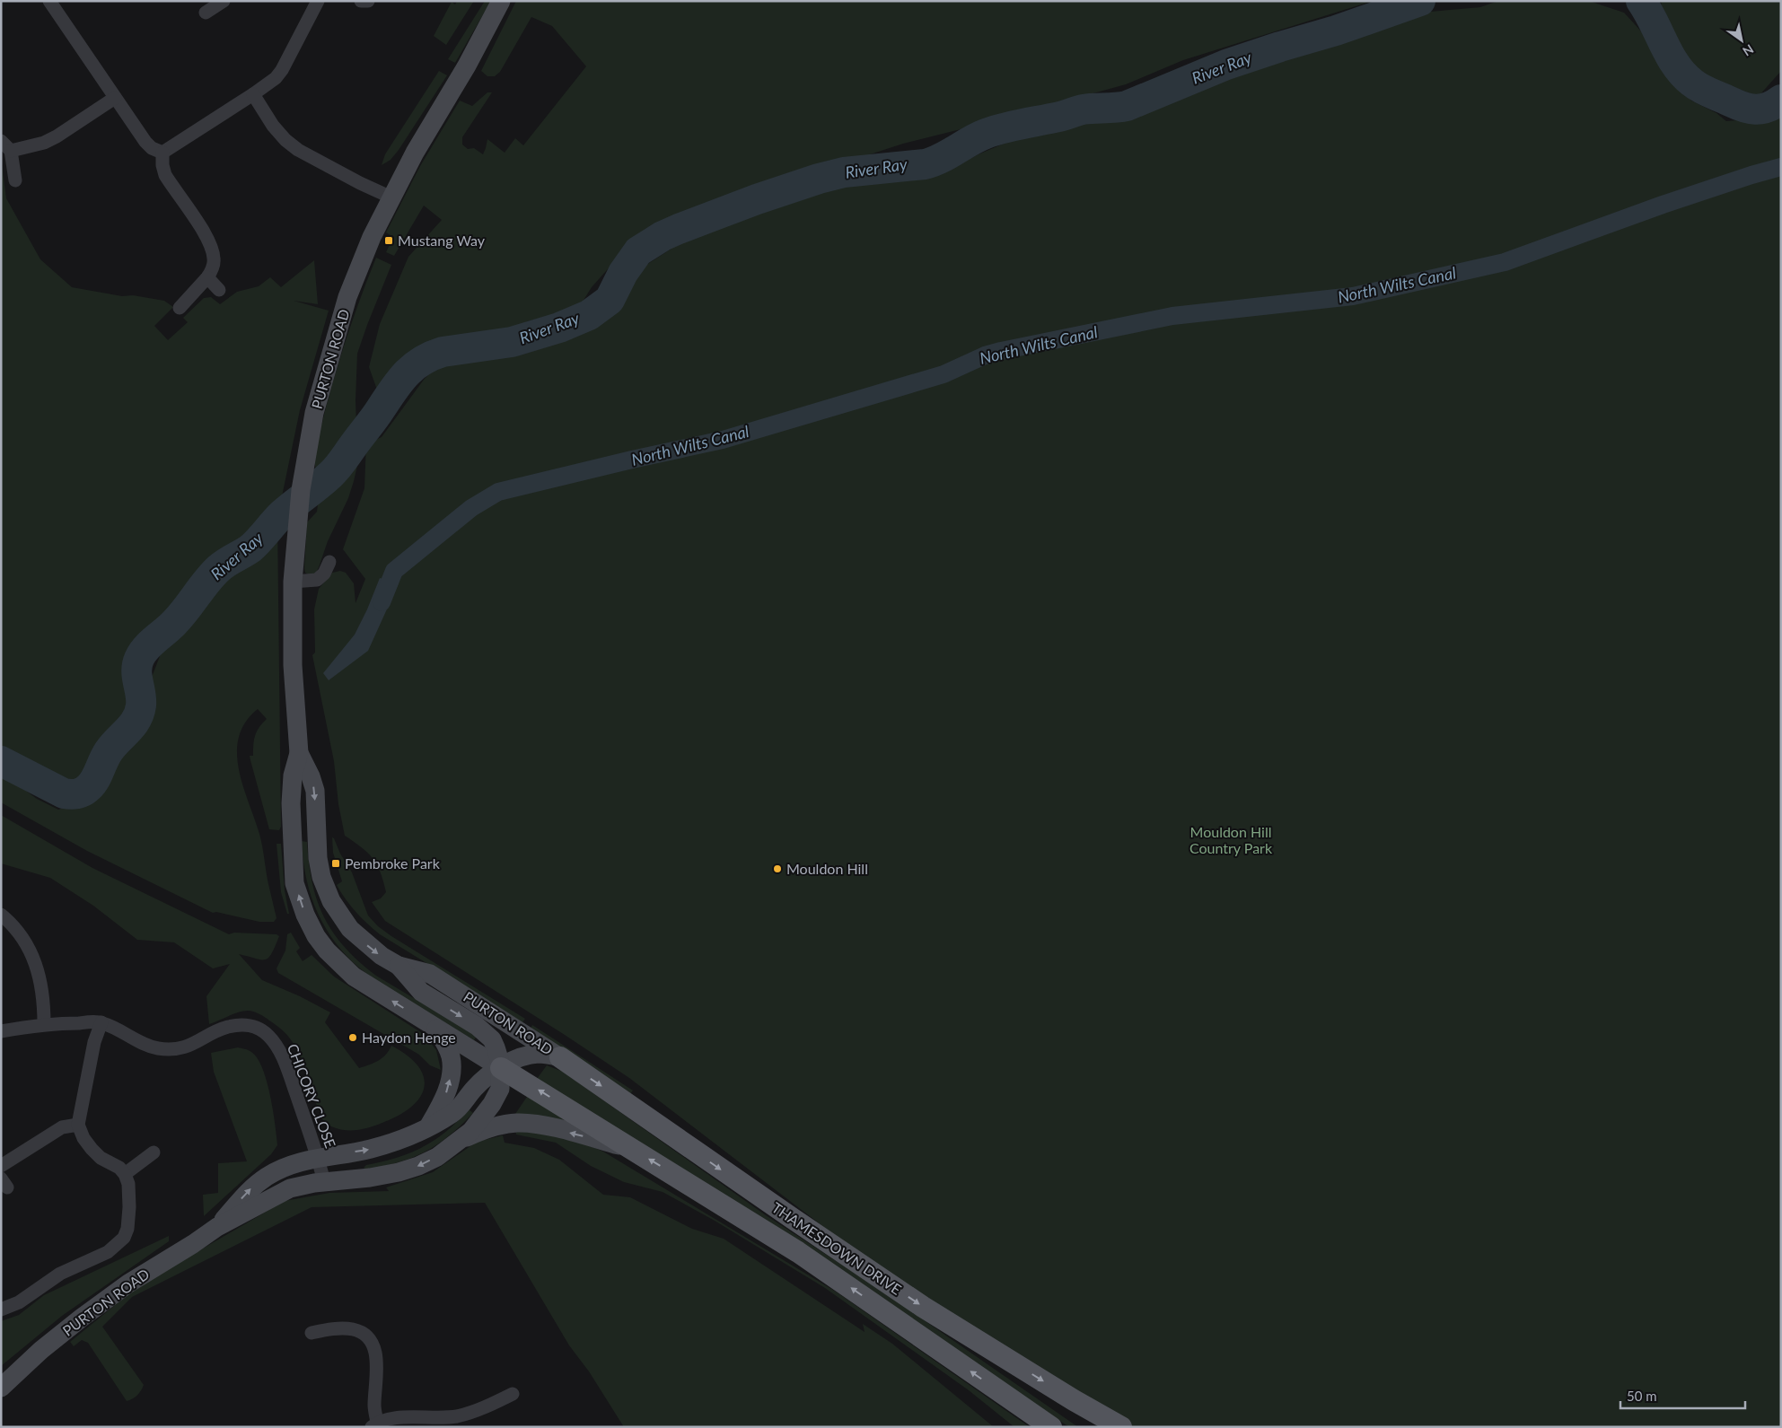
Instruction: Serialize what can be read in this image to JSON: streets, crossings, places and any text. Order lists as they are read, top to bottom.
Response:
{
  "streets": {
    "main road": ["PURTON ROAD", "THAMESDOWN DRIVE"],
    "street": ["CHICORY CLOSE"]
  },
  "crossings": [
    ["PURTON ROAD", "CHICORY CLOSE"],
    ["PURTON ROAD", "THAMESDOWN DRIVE"]
  ],
  "water": ["River Ray", "North Wilts Canal"],
  "parks": ["Mouldon Hill Country Park"],
  "places": {
    "transit": ["Mustang Way", "Pembroke Park"],
    "other": ["Mouldon Hill", "Haydon Henge"]
  },
  "scale_bar": "50 m",
  "north": "bottom right"
}
